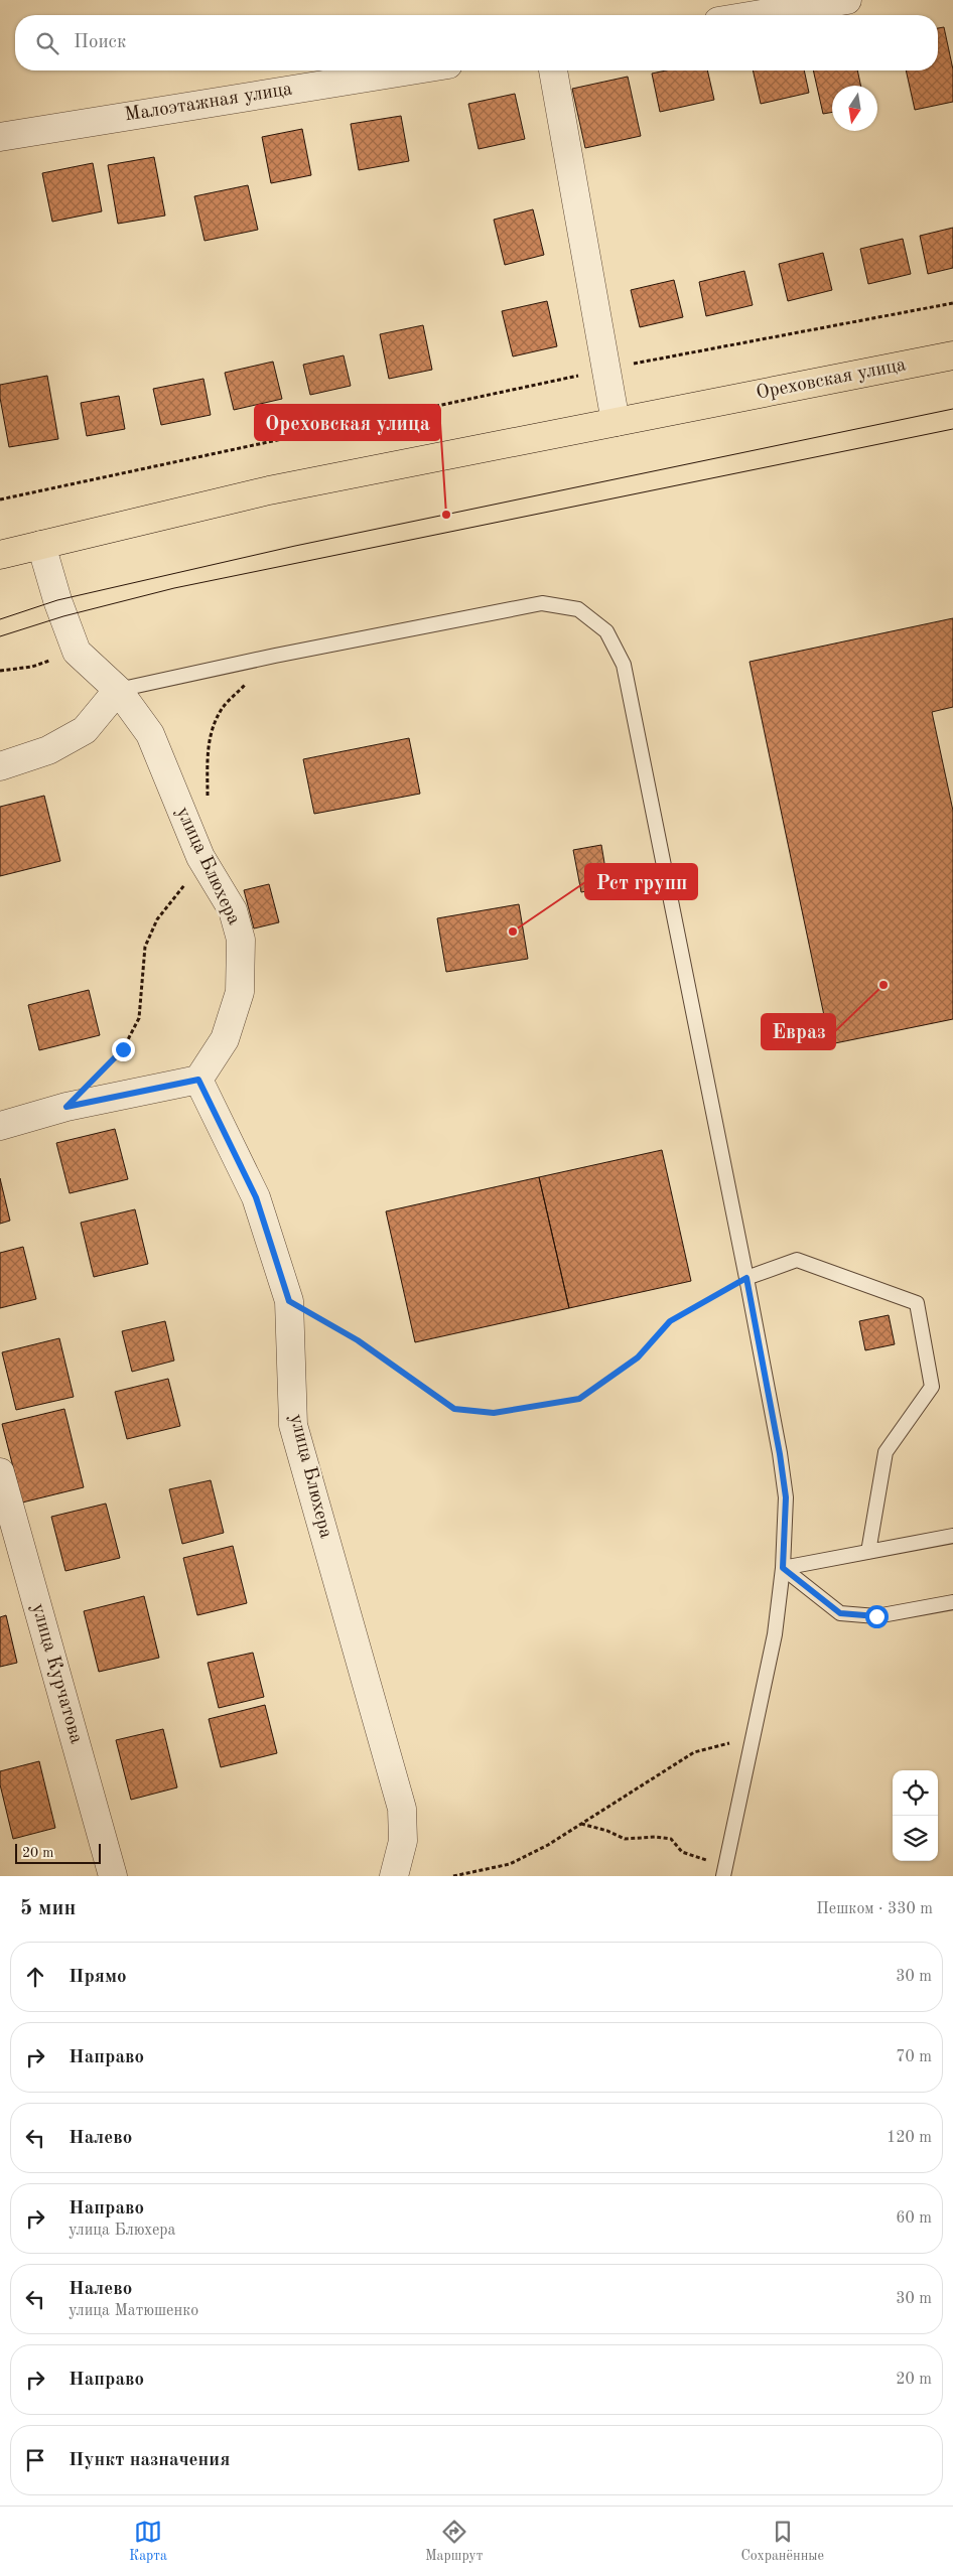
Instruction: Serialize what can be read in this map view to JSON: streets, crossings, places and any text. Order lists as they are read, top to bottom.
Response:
{
  "streets": {
    "main road": ["Ореховская улица"],
    "street": ["Малоэтажная улица", "улица Блюхера", "улица Курчатова"]
  },
  "crossings": [
    ["Ореховская улица", "улица Блюхера"]
  ],
  "places": ["Ореховская улица", "Рст групп", "Евраз"],
  "scale_bar": "20 m",
  "north": "bottom",
  "page": {
    "search": "Поиск",
    "scale": "20 m",
    "heading": ["5 мин", "Пешком · 330 m"],
    "list": [
      ["Прямо", "30 m"],
      ["Направо", "70 m"],
      ["Налево", "120 m"],
      ["Направо", "улица Блюхера", "60 m"],
      ["Налево", "улица Матюшенко", "30 m"],
      ["Направо", "20 m"],
      "Пункт назначения"
    ],
    "nav": ["Карта", "Маршрут", "Сохранённые"]
  }
}
